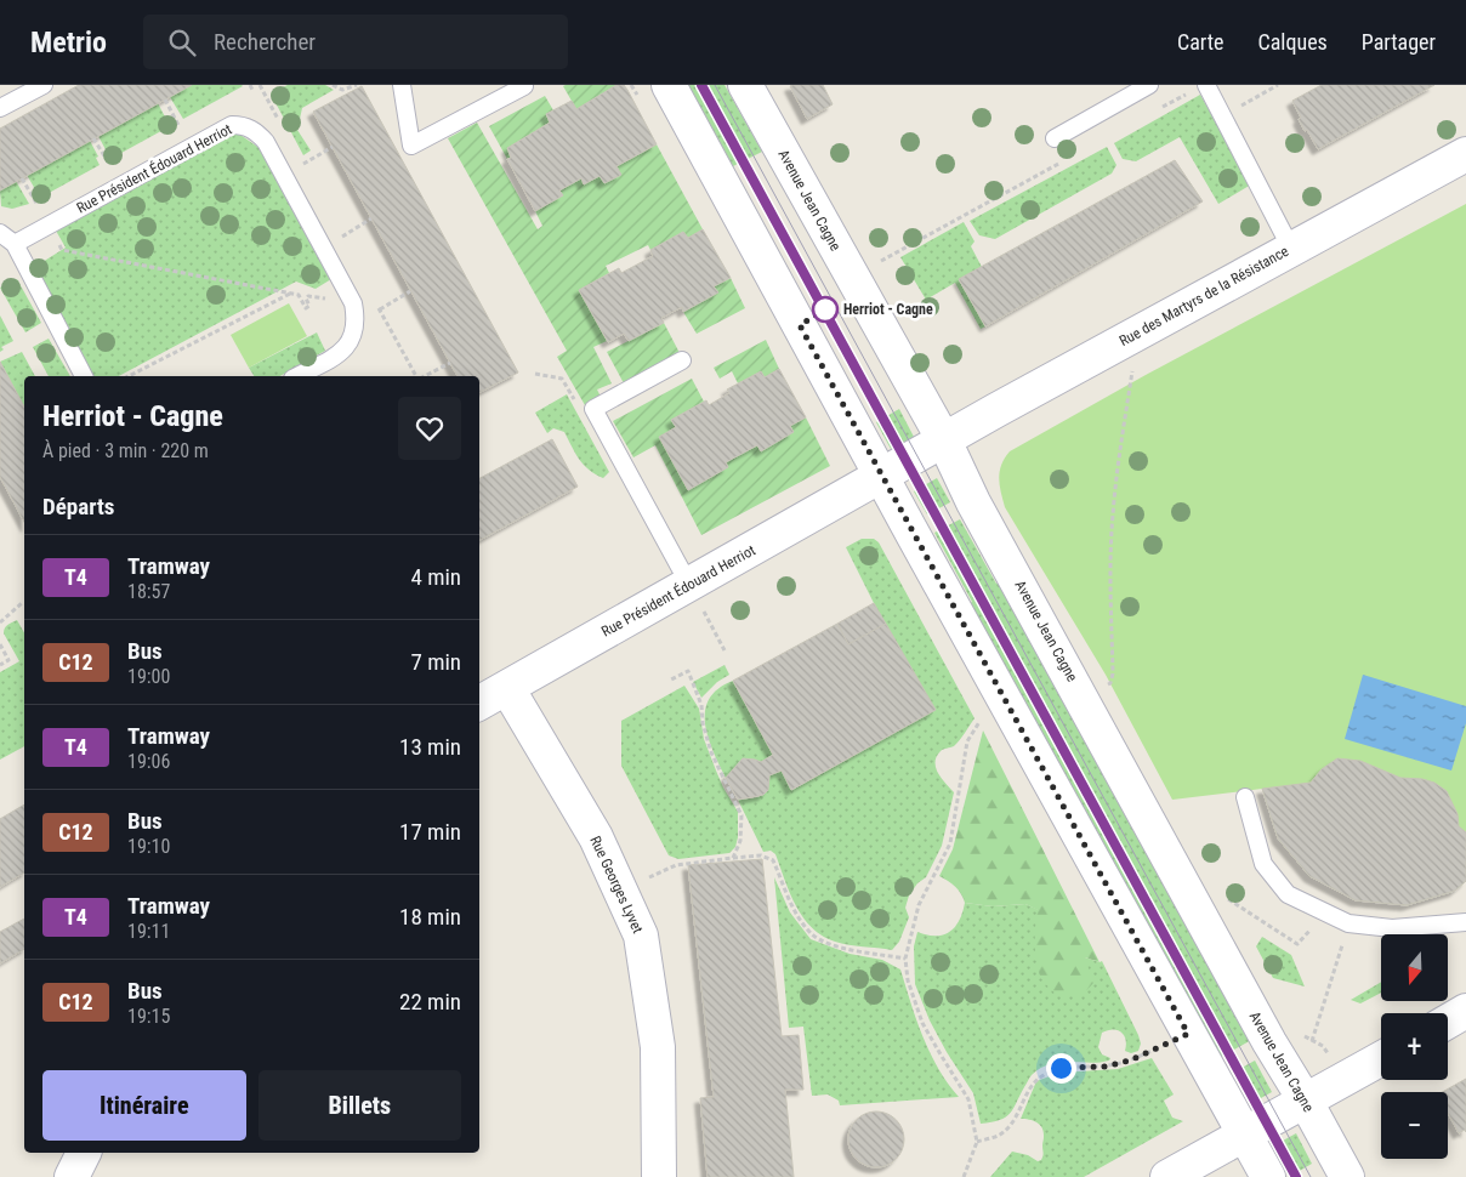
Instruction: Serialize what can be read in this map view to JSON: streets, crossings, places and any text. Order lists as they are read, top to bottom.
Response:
{
  "streets": {
    "street": [
      "Rue Président Édouard Herriot",
      "Avenue Jean Cagne",
      "Rue des Martyrs de la Résistance",
      "Rue Georges Lyvet"
    ]
  },
  "crossings": [
    ["Rue Président Édouard Herriot", "Rue des Martyrs de la Résistance"],
    ["Rue Président Édouard Herriot", "Rue Georges Lyvet"],
    ["Avenue Jean Cagne", "Rue des Martyrs de la Résistance"]
  ],
  "places": ["Herriot - Cagne"],
  "lines": ["tram line T4"],
  "north": "bottom",
  "page": {
    "header": "Metrio",
    "search": "Rechercher",
    "nav": ["Carte", "Calques", "Partager"],
    "heading": [
      ["Herriot - Cagne", "À pied · 3 min · 220 m"],
      "Départs"
    ],
    "list": [
      {
        "mark": "T4",
        "name": "Tramway",
        "note": "18:57",
        "value": "4 min"
      },
      {
        "mark": "C12",
        "name": "Bus",
        "note": "19:00",
        "value": "7 min"
      },
      {
        "mark": "T4",
        "name": "Tramway",
        "note": "19:06",
        "value": "13 min"
      },
      {
        "mark": "C12",
        "name": "Bus",
        "note": "19:10",
        "value": "17 min"
      },
      {
        "mark": "T4",
        "name": "Tramway",
        "note": "19:11",
        "value": "18 min"
      },
      {
        "mark": "C12",
        "name": "Bus",
        "note": "19:15",
        "value": "22 min"
      }
    ],
    "map_buttons": ["+", "−"],
    "buttons": ["Itinéraire", "Billets"]
  }
}
